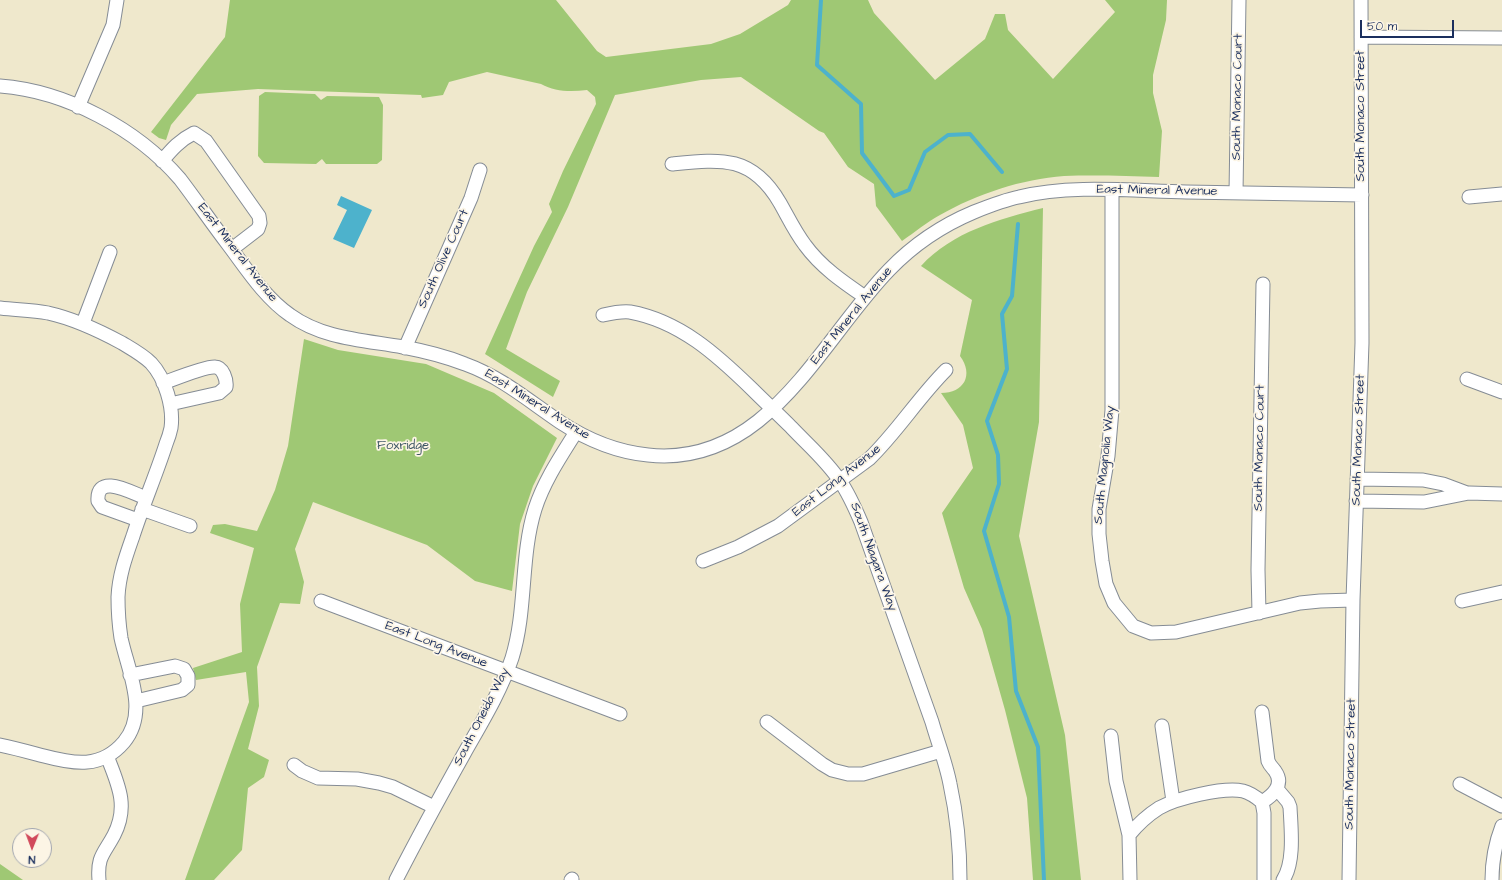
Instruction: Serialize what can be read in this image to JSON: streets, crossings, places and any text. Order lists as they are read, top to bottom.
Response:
{
  "streets": {
    "street": [
      "South Monaco Court",
      "South Monaco Street",
      "East Mineral Avenue",
      "South Olive Court",
      "South Magnolia Way",
      "East Long Avenue",
      "South Niagara Way",
      "South Oneida Way"
    ]
  },
  "crossings": [
    ["South Monaco Court", "East Mineral Avenue"],
    ["South Monaco Court", "South Magnolia Way"],
    ["South Monaco Street", "East Mineral Avenue"],
    ["South Monaco Street", "South Magnolia Way"],
    ["East Mineral Avenue", "South Olive Court"],
    ["East Mineral Avenue", "South Magnolia Way"],
    ["East Mineral Avenue", "South Niagara Way"],
    ["East Mineral Avenue", "South Oneida Way"],
    ["East Long Avenue", "South Niagara Way"],
    ["East Long Avenue", "South Oneida Way"]
  ],
  "parks": ["Foxridge"],
  "scale_bar": "50 m",
  "north": "bottom"
}
